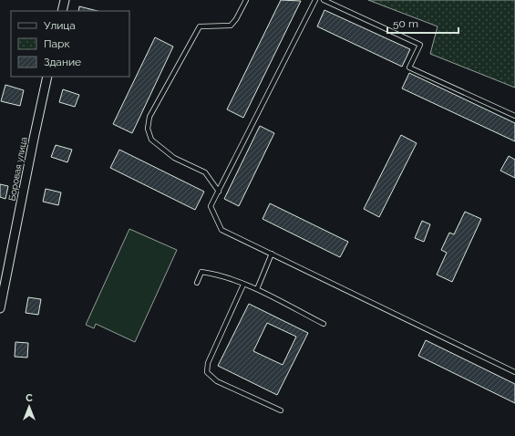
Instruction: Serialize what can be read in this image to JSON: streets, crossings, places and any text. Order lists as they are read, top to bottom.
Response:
{
  "streets": {
    "street": ["Боровая улица"]
  },
  "legend": ["Улица", "Парк", "Здание"],
  "scale_bar": "50 m",
  "north": "top"
}
